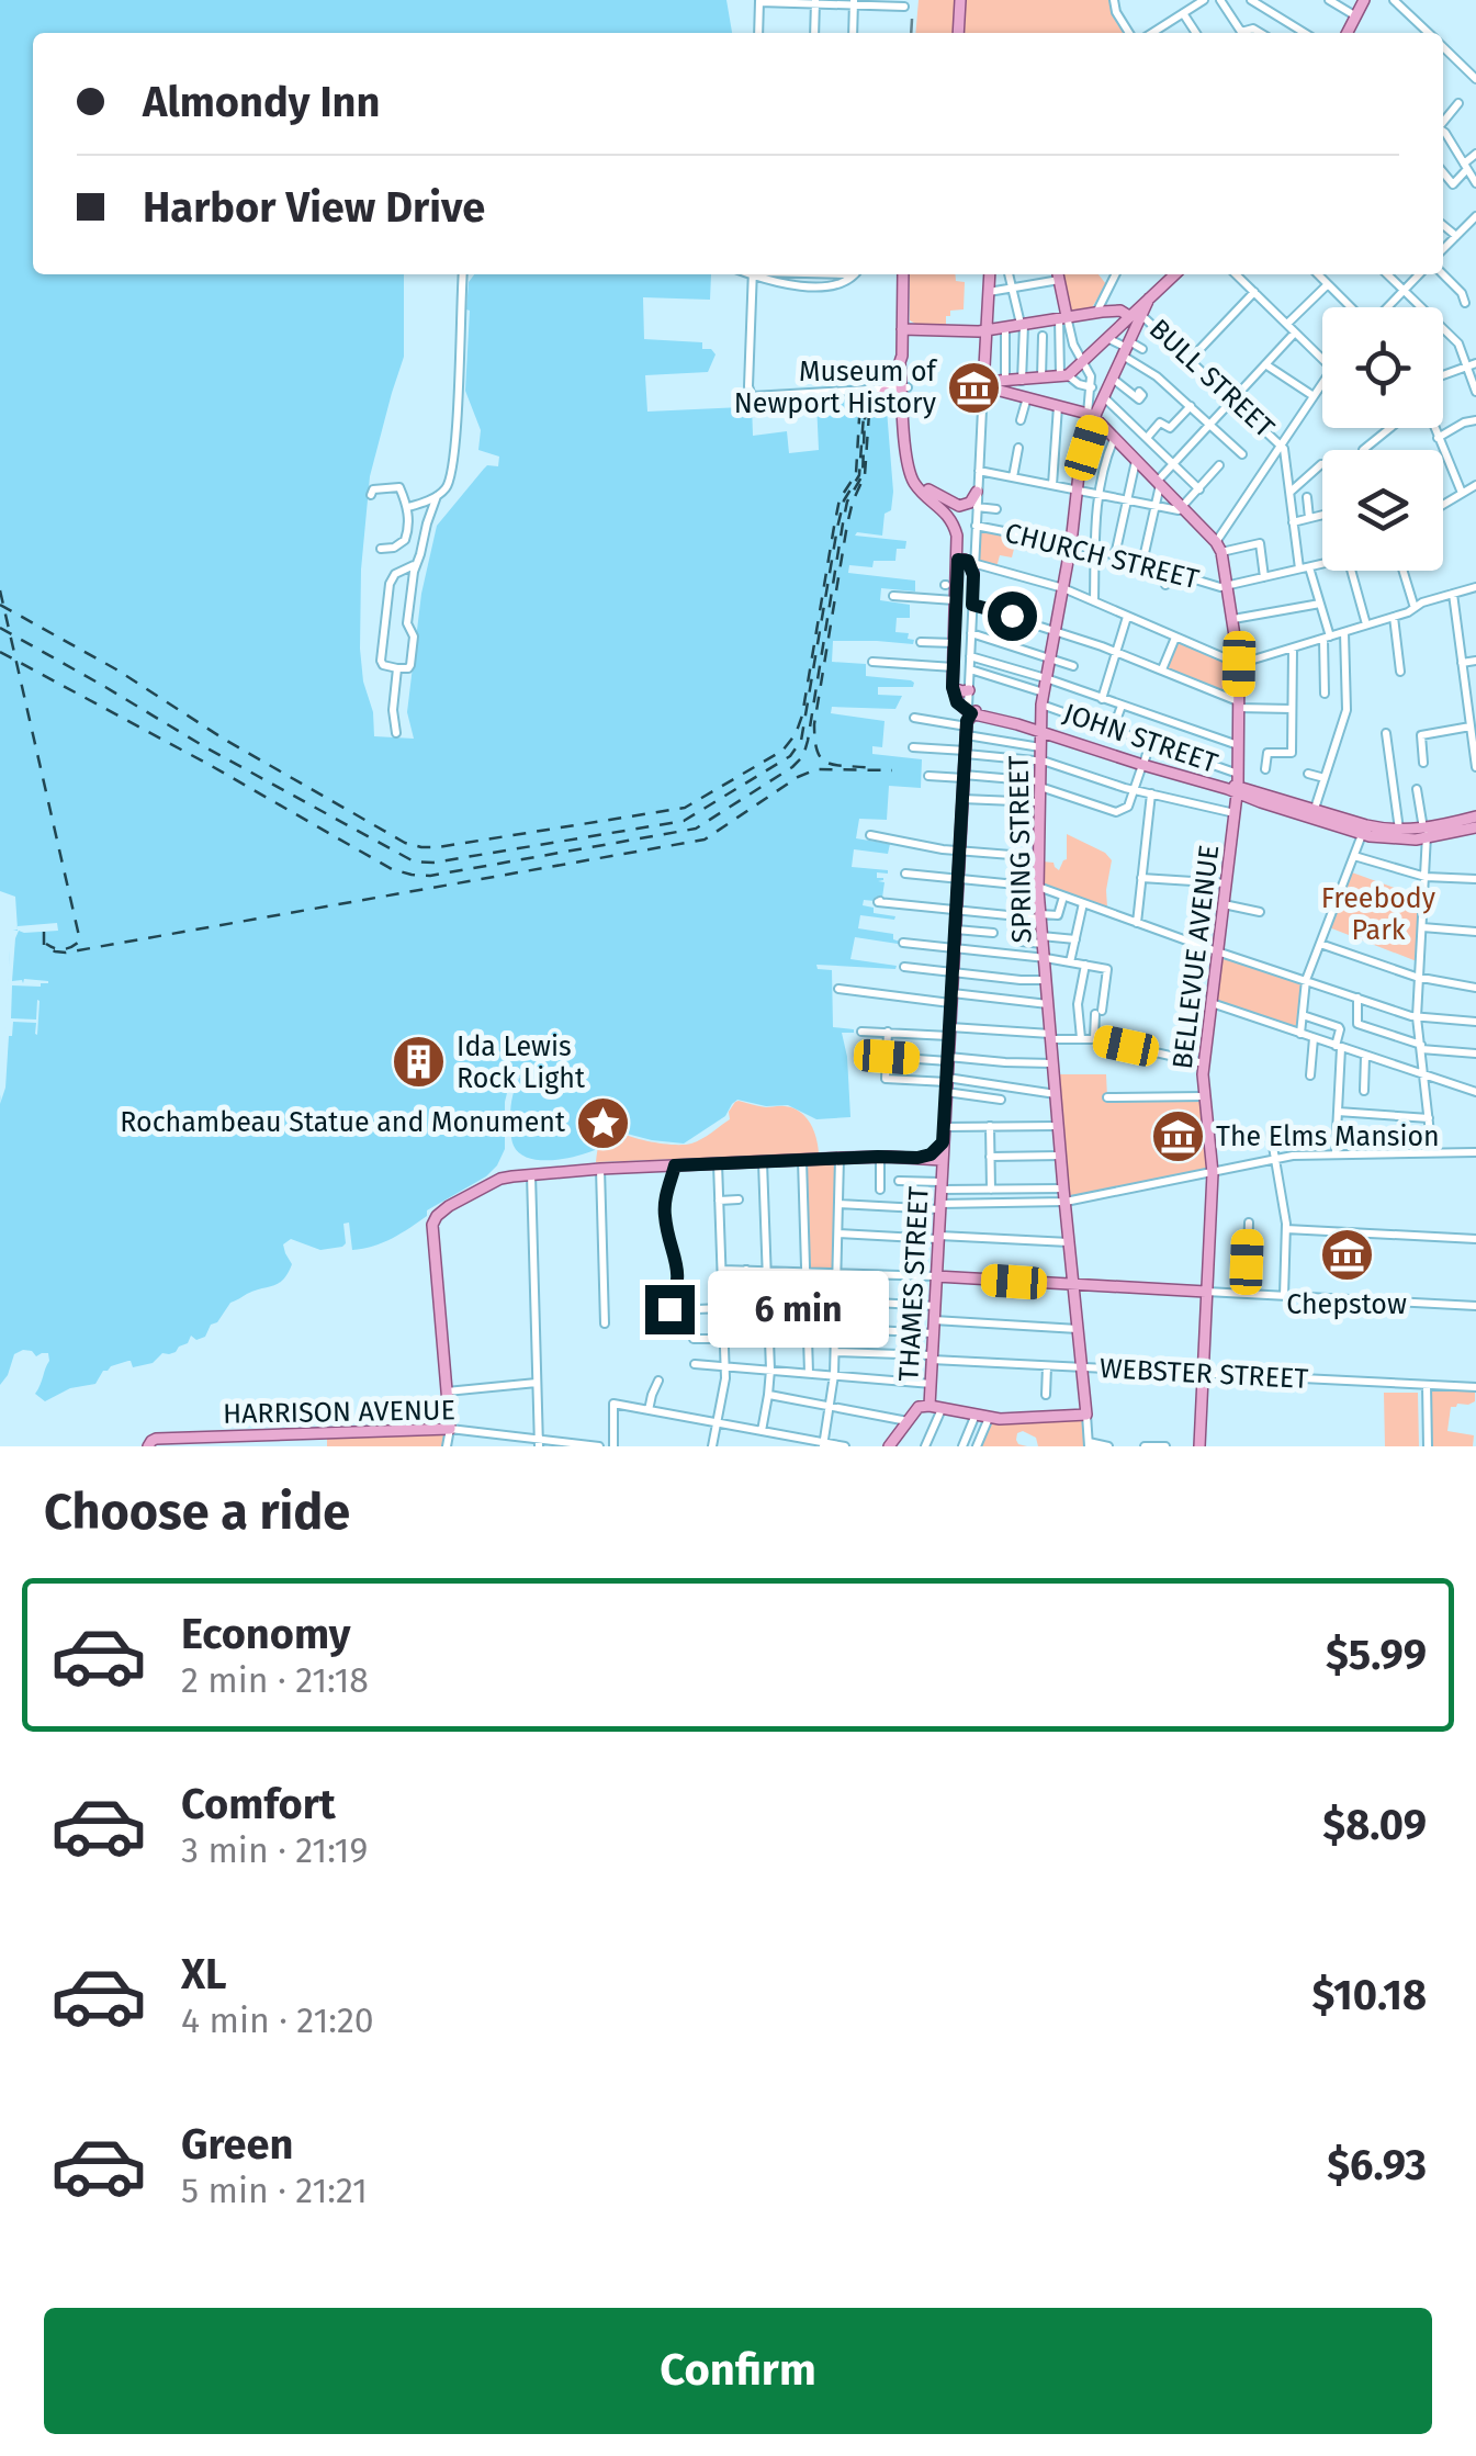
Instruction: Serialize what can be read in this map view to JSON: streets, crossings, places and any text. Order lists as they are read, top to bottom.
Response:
{
  "streets": {
    "main road": [
      "SPRING STREET",
      "BELLEVUE AVENUE",
      "THAMES STREET",
      "HARRISON AVENUE"
    ],
    "street": [
      "BULL STREET",
      "CHURCH STREET",
      "JOHN STREET",
      "WEBSTER STREET"
    ]
  },
  "crossings": [
    ["BULL STREET", "SPRING STREET"],
    ["CHURCH STREET", "SPRING STREET"],
    ["CHURCH STREET", "BELLEVUE AVENUE"],
    ["JOHN STREET", "SPRING STREET"],
    ["JOHN STREET", "BELLEVUE AVENUE"],
    ["SPRING STREET", "WEBSTER STREET"],
    ["BELLEVUE AVENUE", "WEBSTER STREET"],
    ["THAMES STREET", "WEBSTER STREET"]
  ],
  "parks": ["Freebody Park"],
  "places": {
    "museum": ["Museum of Newport History", "The Elms Mansion", "Chepstow"],
    "building": ["Ida Lewis Rock Light"],
    "place": ["Rochambeau Statue and Monument"]
  },
  "page": {
    "banner": ["Almondy Inn", "Harbor View Drive"],
    "bubble": "6 min",
    "heading": "Choose a ride",
    "list": [
      {
        "name": "Economy",
        "note": "2 min · 21:18",
        "value": "$5.99"
      },
      {
        "name": "Comfort",
        "note": "3 min · 21:19",
        "value": "$8.09"
      },
      {
        "name": "XL",
        "note": "4 min · 21:20",
        "value": "$10.18"
      },
      {
        "name": "Green",
        "note": "5 min · 21:21",
        "value": "$6.93"
      }
    ],
    "buttons": "Confirm"
  }
}
